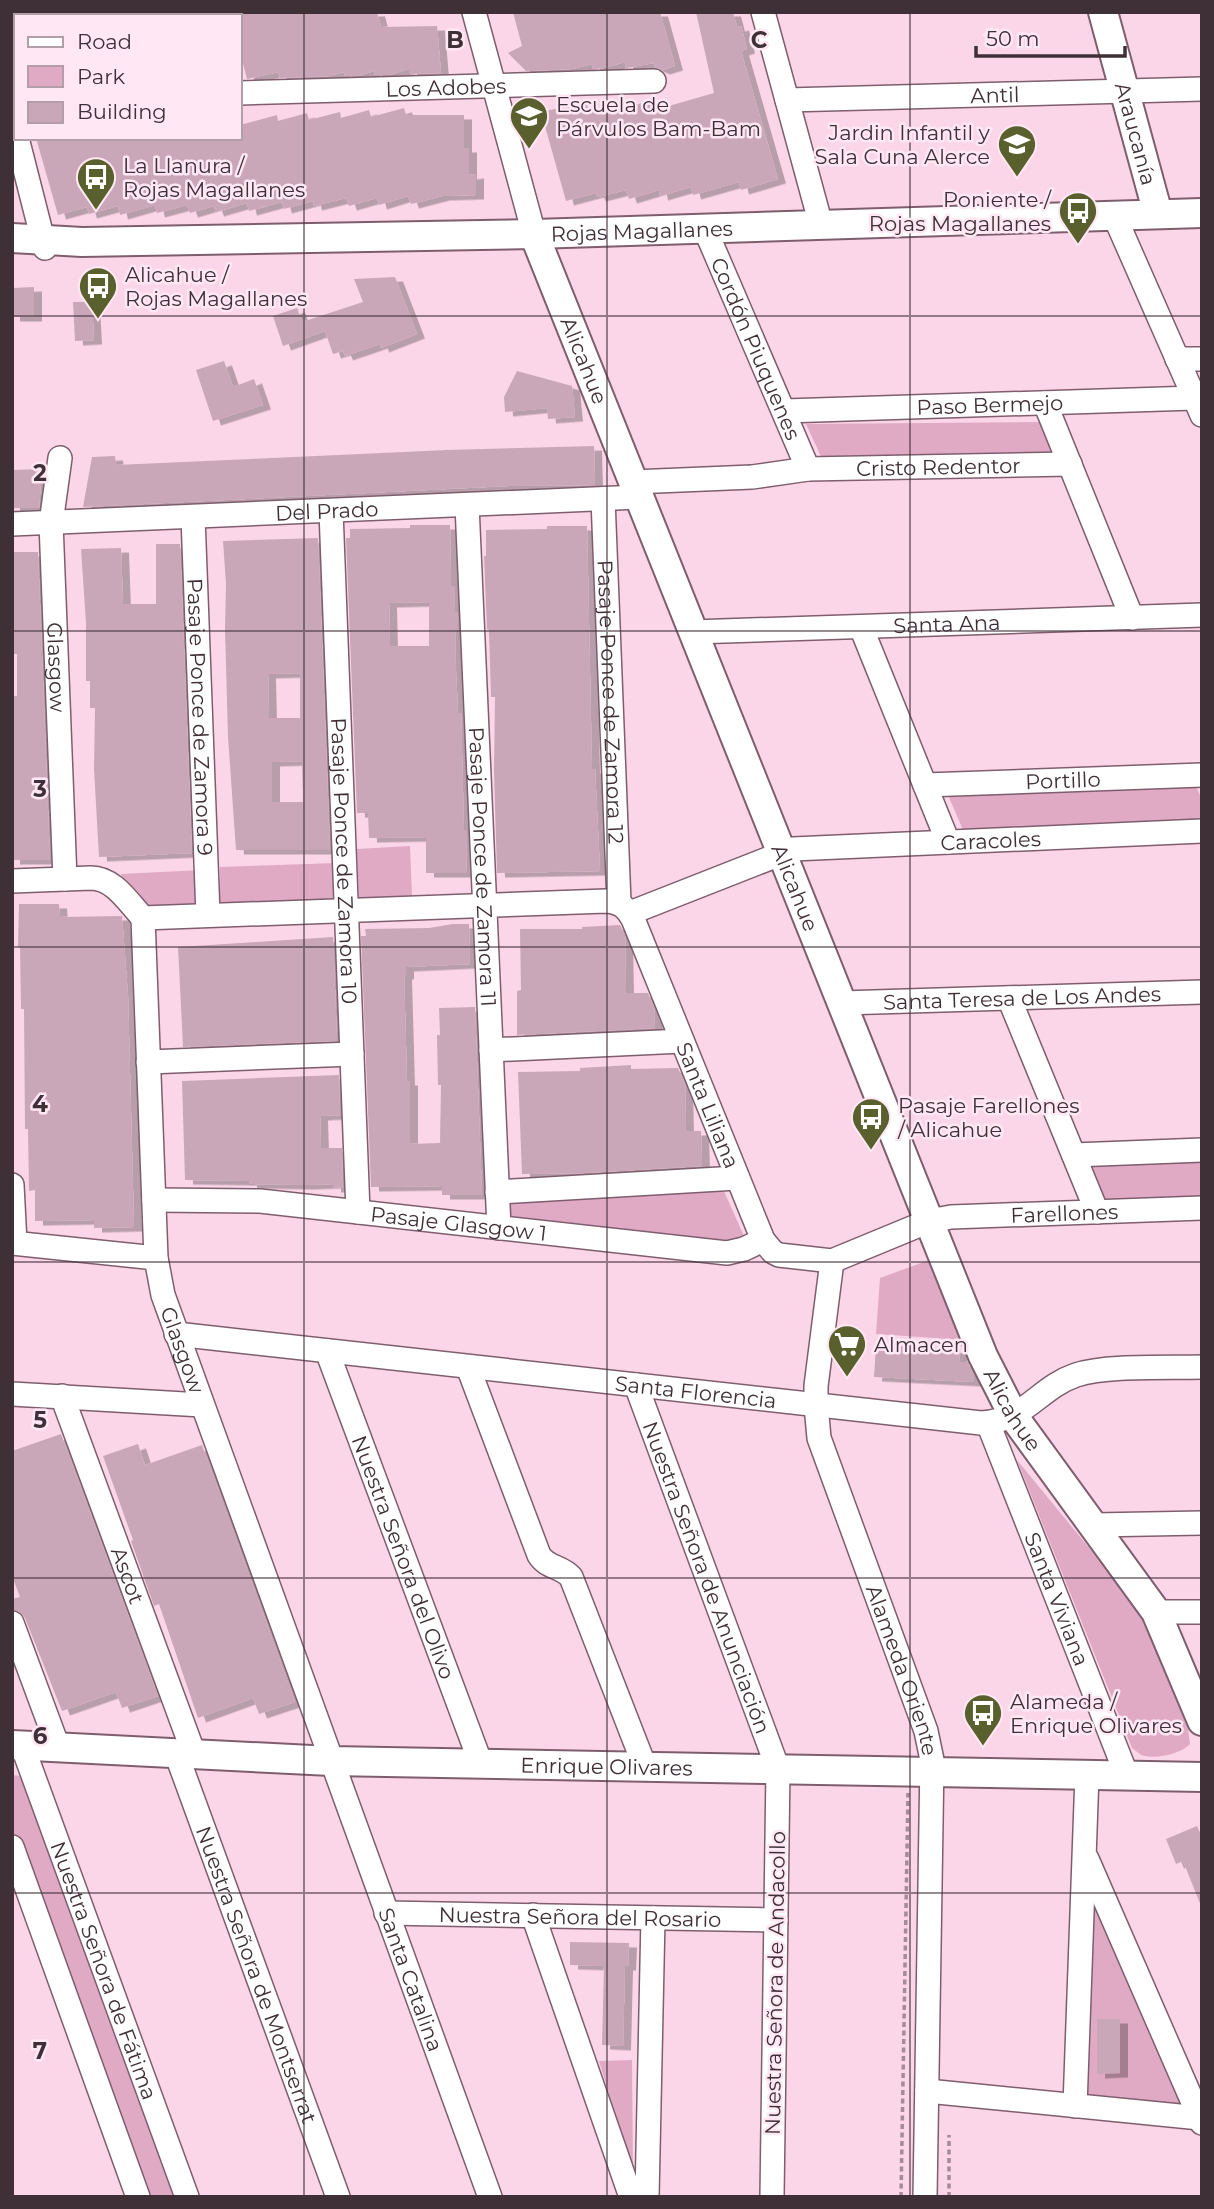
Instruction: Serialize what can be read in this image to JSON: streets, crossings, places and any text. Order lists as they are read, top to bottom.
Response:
{
  "streets": {
    "street": [
      "Los Adobes",
      "Antil",
      "Araucanía",
      "Rojas Magallanes",
      "Cordón Piuquenes",
      "Alicahue",
      "Paso Bermejo",
      "Cristo Redentor",
      "Del Prado",
      "Santa Ana",
      "Glasgow",
      "Pasaje Ponce de Zamora 12",
      "Pasaje Ponce de Zamora 9",
      "Portillo",
      "Caracoles",
      "Pasaje Ponce de Zamora 10",
      "Pasaje Ponce de Zamora 11",
      "Santa Teresa de Los Andes",
      "Santa Liliana",
      "Farellones",
      "Pasaje Glasgow 1",
      "Santa Florencia",
      "Nuestra Señora del Olivo",
      "Ascot",
      "Nuestra Señora de Anunciación",
      "Santa Viviana",
      "Alameda Oriente",
      "Enrique Olivares",
      "Nuestra Señora del Rosario",
      "Nuestra Señora de Fátima",
      "Nuestra Señora de Montserrat",
      "Santa Catalina",
      "Nuestra Señora de Andacollo"
    ]
  },
  "crossings": [
    ["Los Adobes", "Alicahue"],
    ["Antil", "Araucanía"],
    ["Araucanía", "Rojas Magallanes"],
    ["Rojas Magallanes", "Cordón Piuquenes"],
    ["Rojas Magallanes", "Alicahue"],
    ["Cordón Piuquenes", "Paso Bermejo"],
    ["Cordón Piuquenes", "Cristo Redentor"],
    ["Cordón Piuquenes", "Del Prado"],
    ["Alicahue", "Del Prado"],
    ["Alicahue", "Santa Ana"],
    ["Alicahue", "Caracoles"],
    ["Alicahue", "Santa Teresa de Los Andes"],
    ["Alicahue", "Farellones"],
    ["Alicahue", "Santa Florencia"],
    ["Alicahue", "Santa Viviana"],
    ["Cristo Redentor", "Del Prado"],
    ["Del Prado", "Glasgow"],
    ["Del Prado", "Pasaje Ponce de Zamora 12"],
    ["Del Prado", "Pasaje Ponce de Zamora 9"],
    ["Del Prado", "Pasaje Ponce de Zamora 10"],
    ["Del Prado", "Pasaje Ponce de Zamora 11"],
    ["Glasgow", "Pasaje Glasgow 1"],
    ["Glasgow", "Santa Florencia"],
    ["Glasgow", "Enrique Olivares"],
    ["Glasgow", "Santa Catalina"],
    ["Pasaje Ponce de Zamora 12", "Caracoles"],
    ["Pasaje Ponce de Zamora 12", "Santa Liliana"],
    ["Caracoles", "Santa Liliana"],
    ["Pasaje Ponce de Zamora 10", "Pasaje Glasgow 1"],
    ["Pasaje Ponce de Zamora 11", "Pasaje Glasgow 1"],
    ["Santa Liliana", "Pasaje Glasgow 1"],
    ["Santa Florencia", "Nuestra Señora del Olivo"],
    ["Santa Florencia", "Nuestra Señora de Anunciación"],
    ["Santa Florencia", "Santa Viviana"],
    ["Santa Florencia", "Alameda Oriente"],
    ["Nuestra Señora del Olivo", "Enrique Olivares"],
    ["Ascot", "Enrique Olivares"],
    ["Ascot", "Nuestra Señora de Montserrat"],
    ["Nuestra Señora de Anunciación", "Enrique Olivares"],
    ["Nuestra Señora de Anunciación", "Nuestra Señora de Andacollo"],
    ["Santa Viviana", "Enrique Olivares"],
    ["Alameda Oriente", "Enrique Olivares"],
    ["Enrique Olivares", "Nuestra Señora de Fátima"],
    ["Enrique Olivares", "Nuestra Señora de Montserrat"],
    ["Enrique Olivares", "Santa Catalina"],
    ["Enrique Olivares", "Nuestra Señora de Andacollo"],
    ["Nuestra Señora del Rosario", "Santa Catalina"],
    ["Nuestra Señora del Rosario", "Nuestra Señora de Andacollo"]
  ],
  "places": {
    "school or university": ["Escuela de Párvulos Bam-Bam", "Jardin Infantil y Sala Cuna Alerce"],
    "bus stop": [
      "La Llanura / Rojas Magallanes",
      "Poniente / Rojas Magallanes",
      "Alicahue / Rojas Magallanes",
      "Pasaje Farellones / Alicahue",
      "Alameda / Enrique Olivares"
    ],
    "supermarket": ["Almacen"]
  },
  "legend": ["Road", "Park", "Building"],
  "scale_bar": "50 m",
  "grid": {
    "columns": ["B", "C"],
    "rows": [
      "2",
      "3",
      "4",
      "5",
      "6",
      "7"
    ]
  }
}
